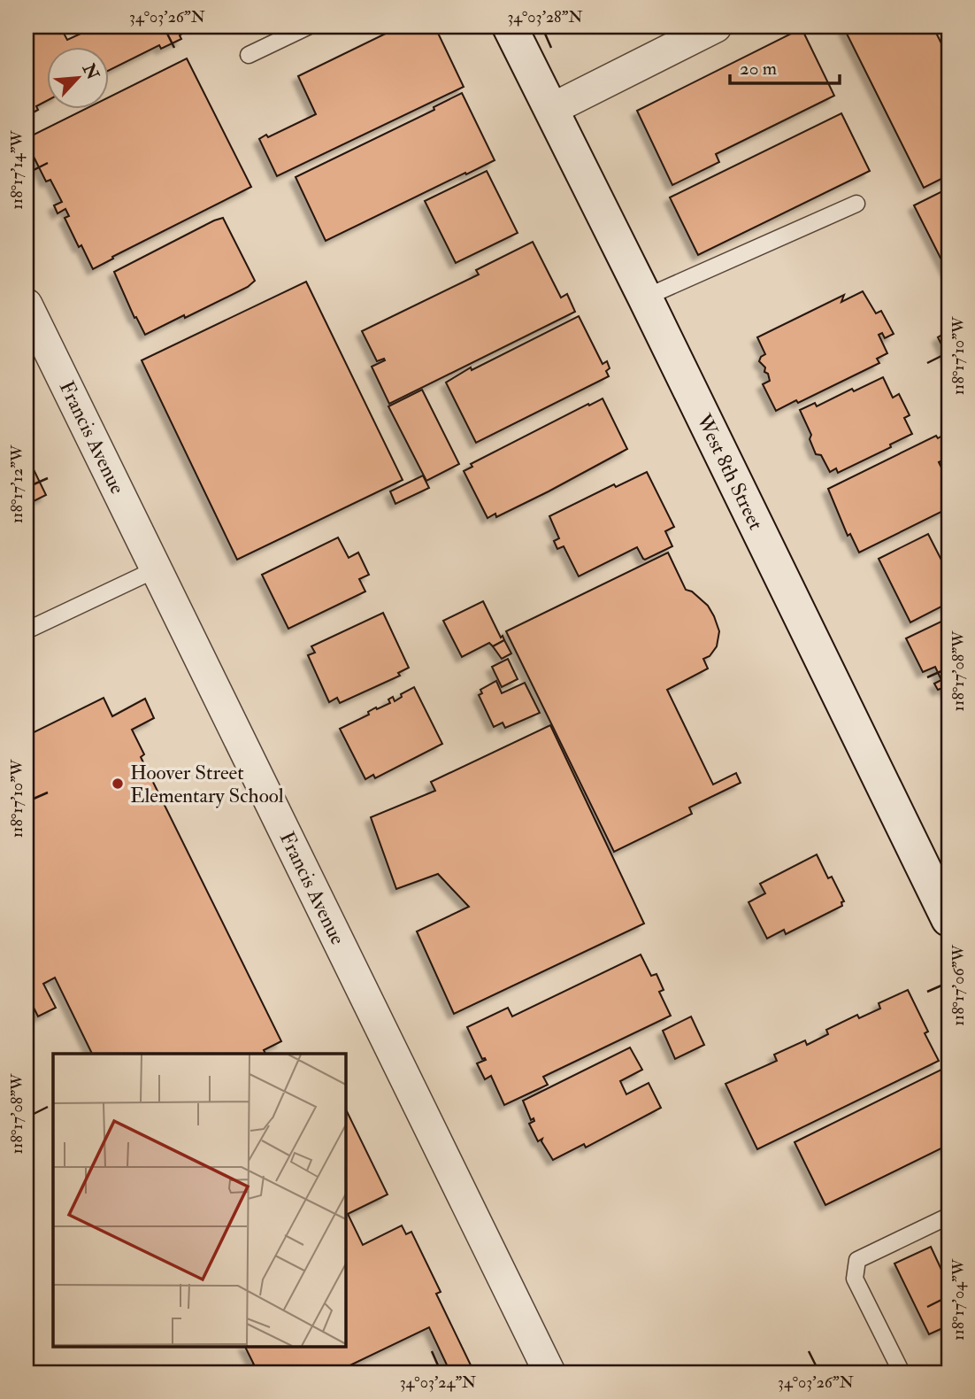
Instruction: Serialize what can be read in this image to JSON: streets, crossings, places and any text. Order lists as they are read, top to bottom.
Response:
{
  "streets": {
    "main road": ["West 8th Street"],
    "street": ["Francis Avenue"]
  },
  "places": ["Hoover Street Elementary School"],
  "scale_bar": "20 m",
  "north": "top right",
  "coordinates": [
    "34°03'26\"N",
    "34°03'28\"N",
    "118°17'14\"W",
    "118°17'10\"W",
    "118°17'12\"W",
    "118°17'08\"W",
    "118°17'06\"W",
    "118°17'04\"W",
    "34°03'24\"N"
  ]
}
